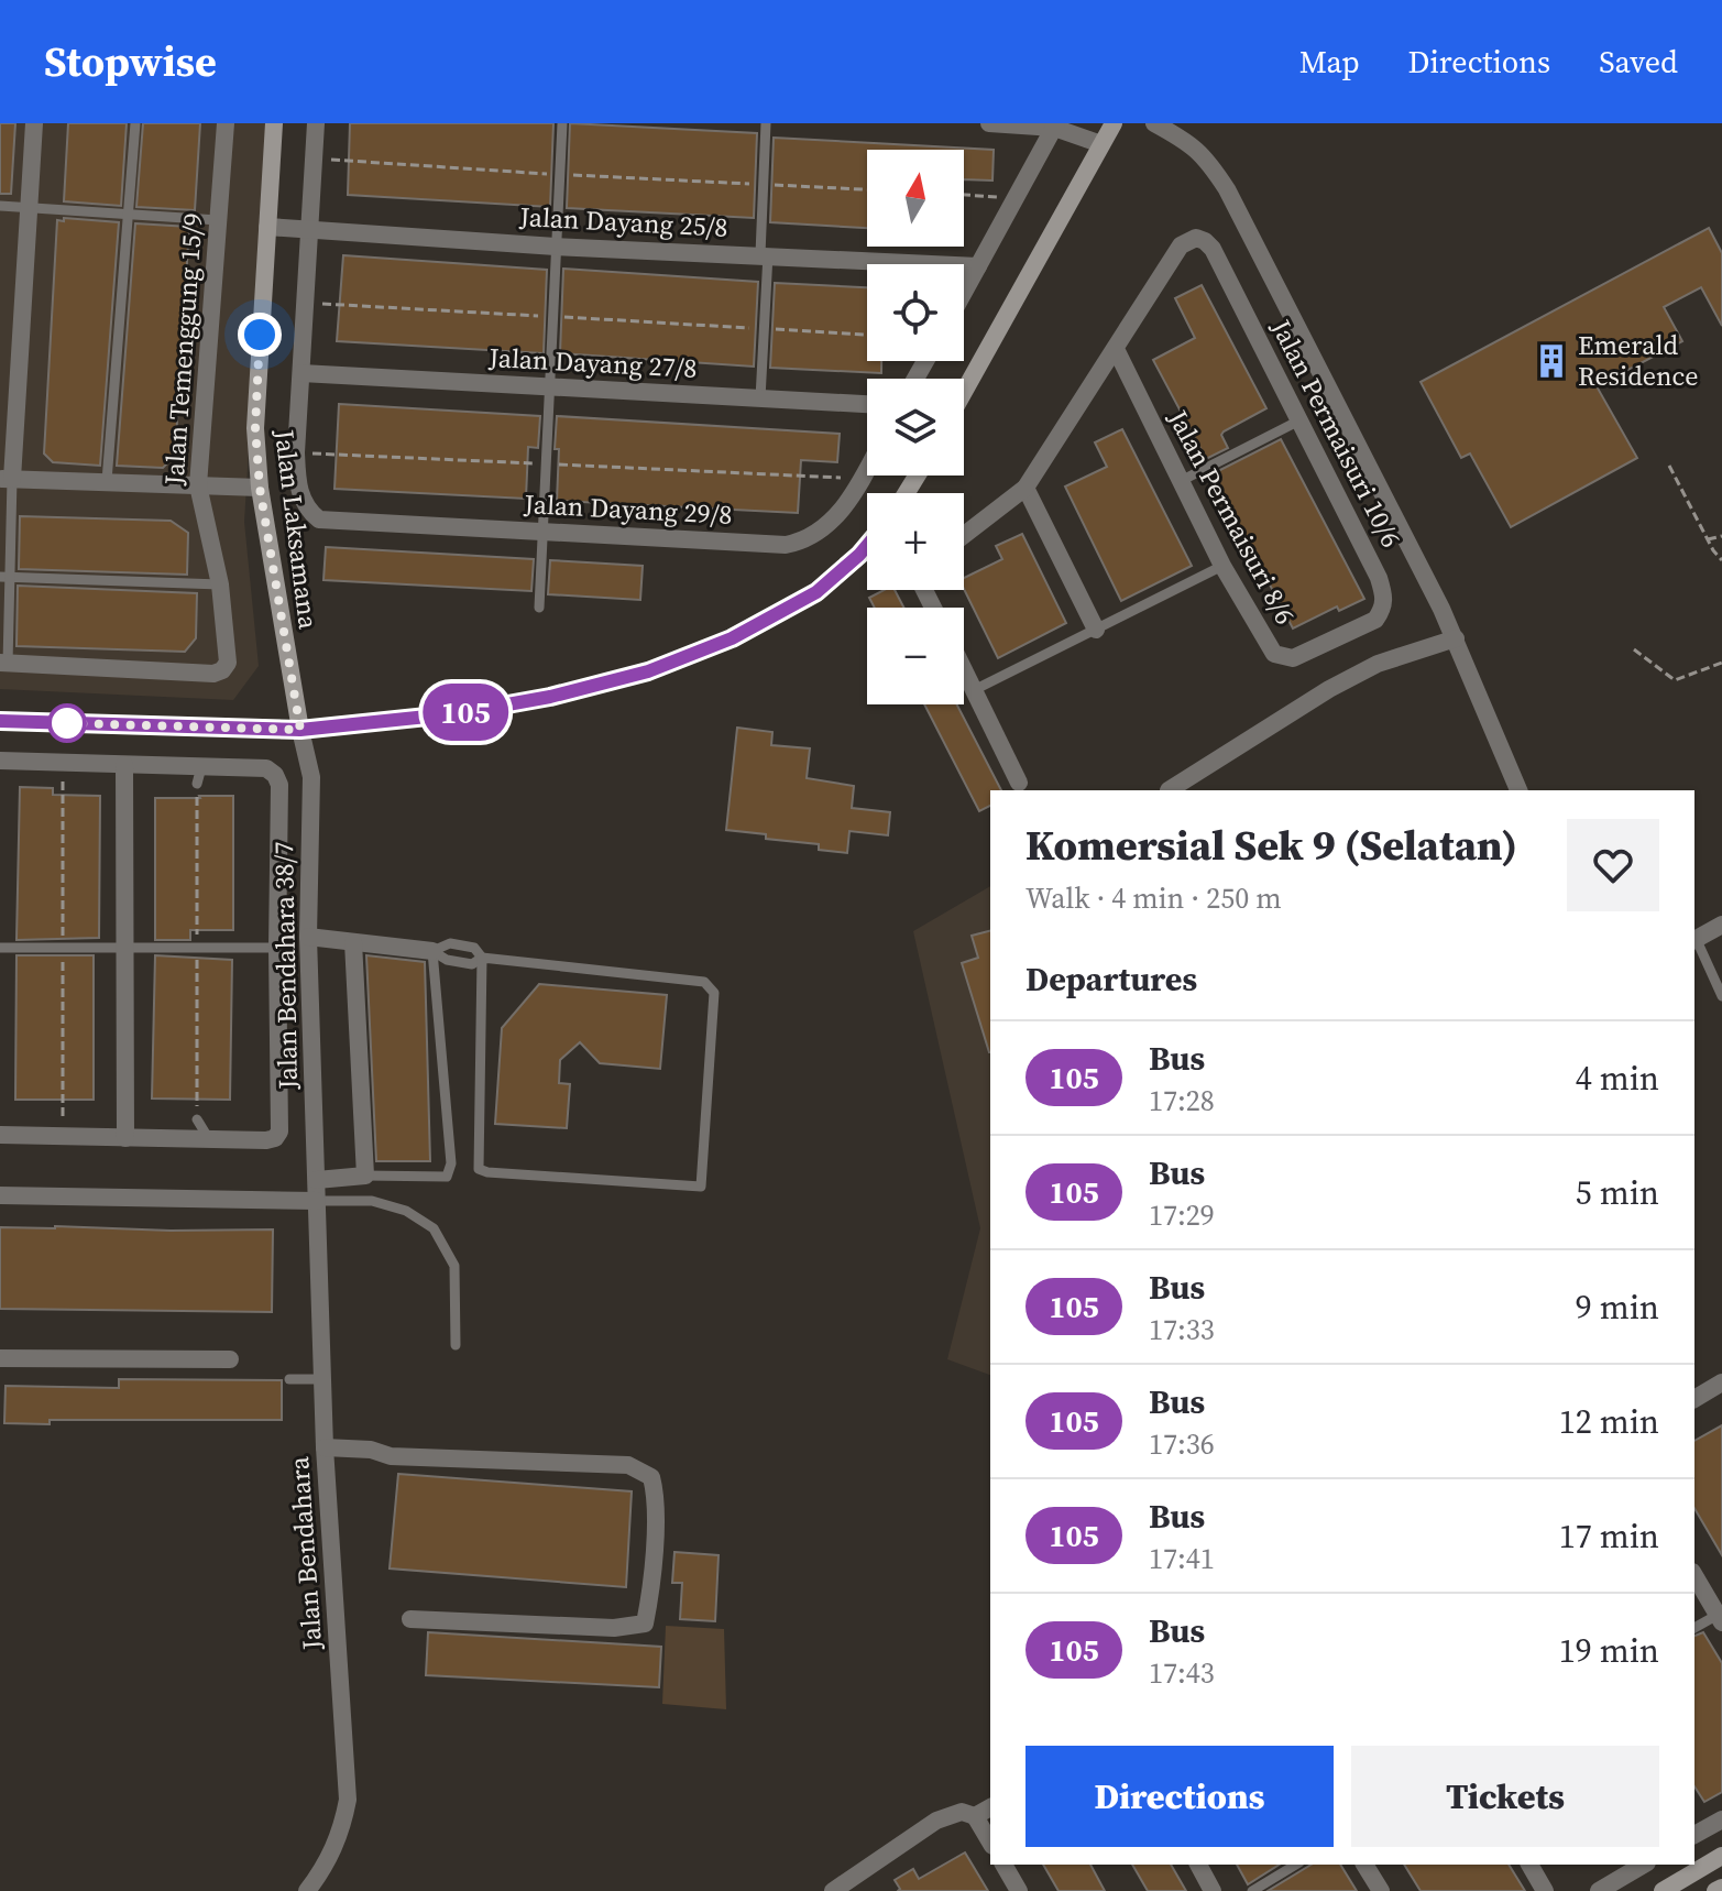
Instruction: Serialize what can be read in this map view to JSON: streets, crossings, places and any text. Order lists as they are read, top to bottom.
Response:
{
  "streets": {
    "street": [
      "Jalan Dayang 25/8",
      "Jalan Temenggung 15/9",
      "Jalan Dayang 27/8",
      "Jalan Permaisuri 10/6",
      "Jalan Dayang 29/8",
      "Jalan Permaisuri 8/6",
      "Jalan Laksamana",
      "Jalan Bendahara 38/7",
      "Jalan Bendahara"
    ]
  },
  "crossings": [
    ["Jalan Dayang 25/8", "Jalan Laksamana"],
    ["Jalan Permaisuri 10/6", "Jalan Permaisuri 8/6"],
    ["Jalan Laksamana", "Jalan Bendahara 38/7"],
    ["Jalan Bendahara 38/7", "Jalan Bendahara"]
  ],
  "places": {
    "building": ["Emerald Residence"]
  },
  "lines": ["bus line 105"],
  "north": "top",
  "page": {
    "header": "Stopwise",
    "nav": ["Map", "Directions", "Saved"],
    "on_map": "105",
    "map_buttons": ["+", "−"],
    "heading": [
      ["Komersial Sek 9 (Selatan)", "Walk · 4 min · 250 m"],
      "Departures"
    ],
    "list": [
      {
        "mark": "105",
        "name": "Bus",
        "note": "17:28",
        "value": "4 min"
      },
      {
        "mark": "105",
        "name": "Bus",
        "note": "17:29",
        "value": "5 min"
      },
      {
        "mark": "105",
        "name": "Bus",
        "note": "17:33",
        "value": "9 min"
      },
      {
        "mark": "105",
        "name": "Bus",
        "note": "17:36",
        "value": "12 min"
      },
      {
        "mark": "105",
        "name": "Bus",
        "note": "17:41",
        "value": "17 min"
      },
      {
        "mark": "105",
        "name": "Bus",
        "note": "17:43",
        "value": "19 min"
      }
    ],
    "buttons": ["Directions", "Tickets"]
  }
}
